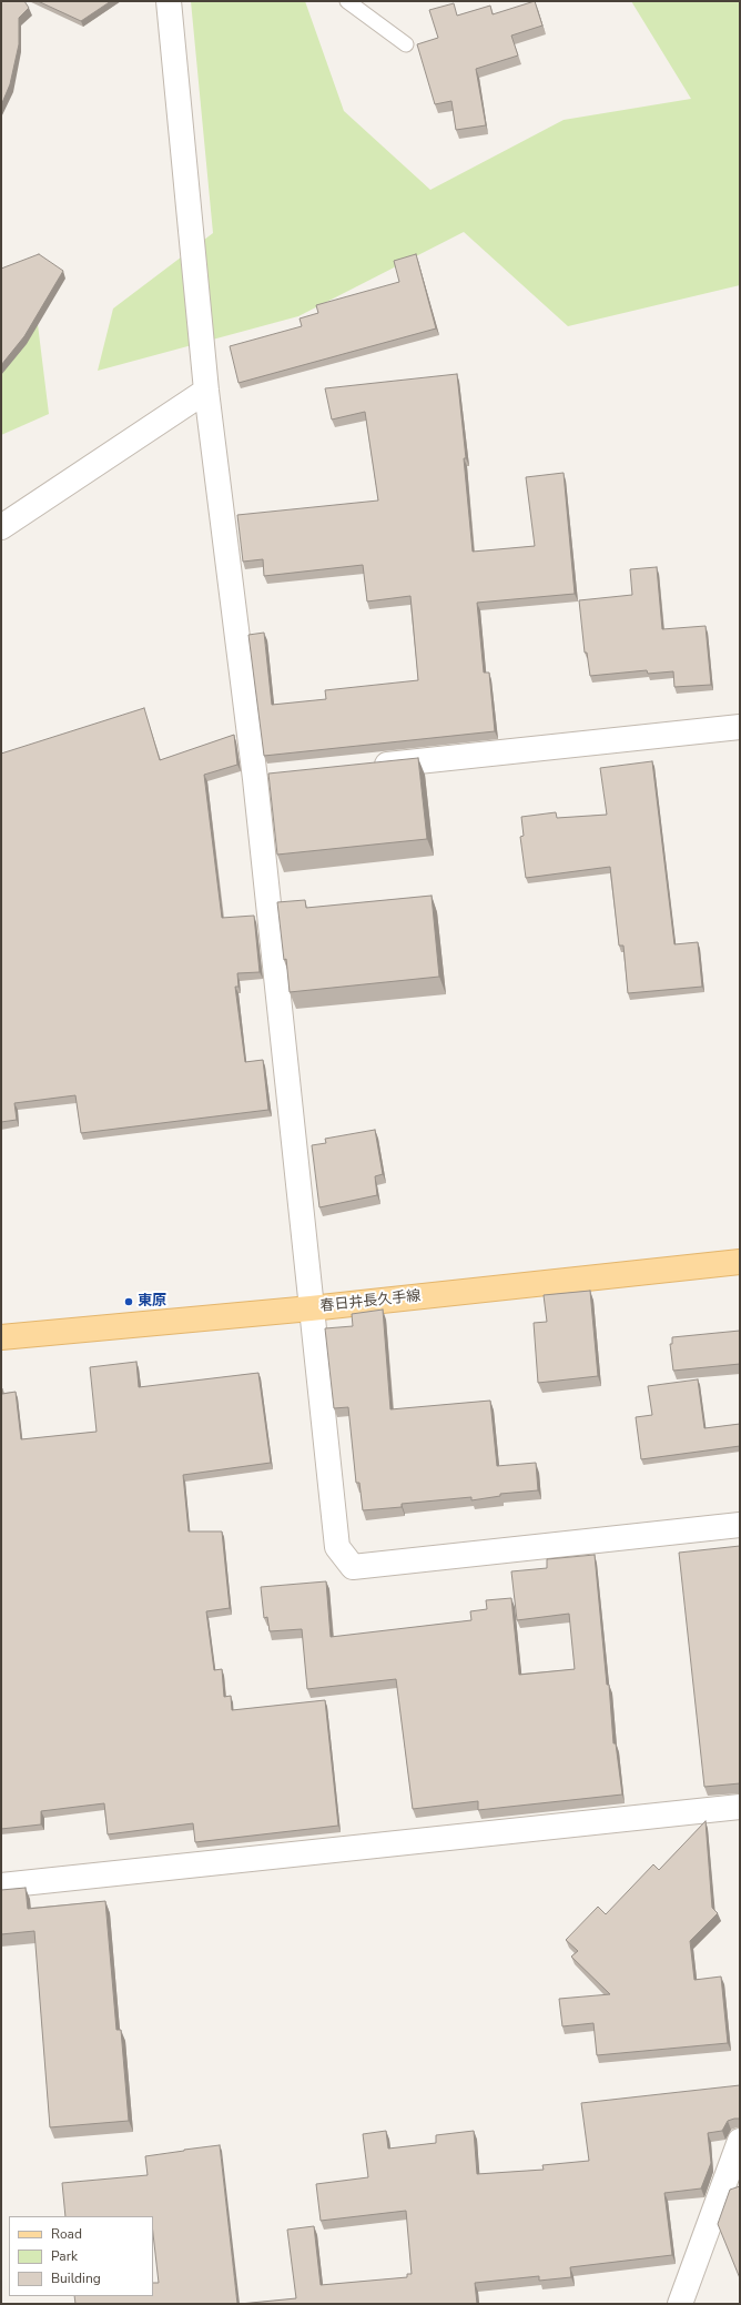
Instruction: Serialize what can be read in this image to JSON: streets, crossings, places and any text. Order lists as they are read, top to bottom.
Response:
{
  "streets": {
    "main road": ["春日井長久手線"]
  },
  "places": ["東原"],
  "legend": ["Road", "Park", "Building"]
}
